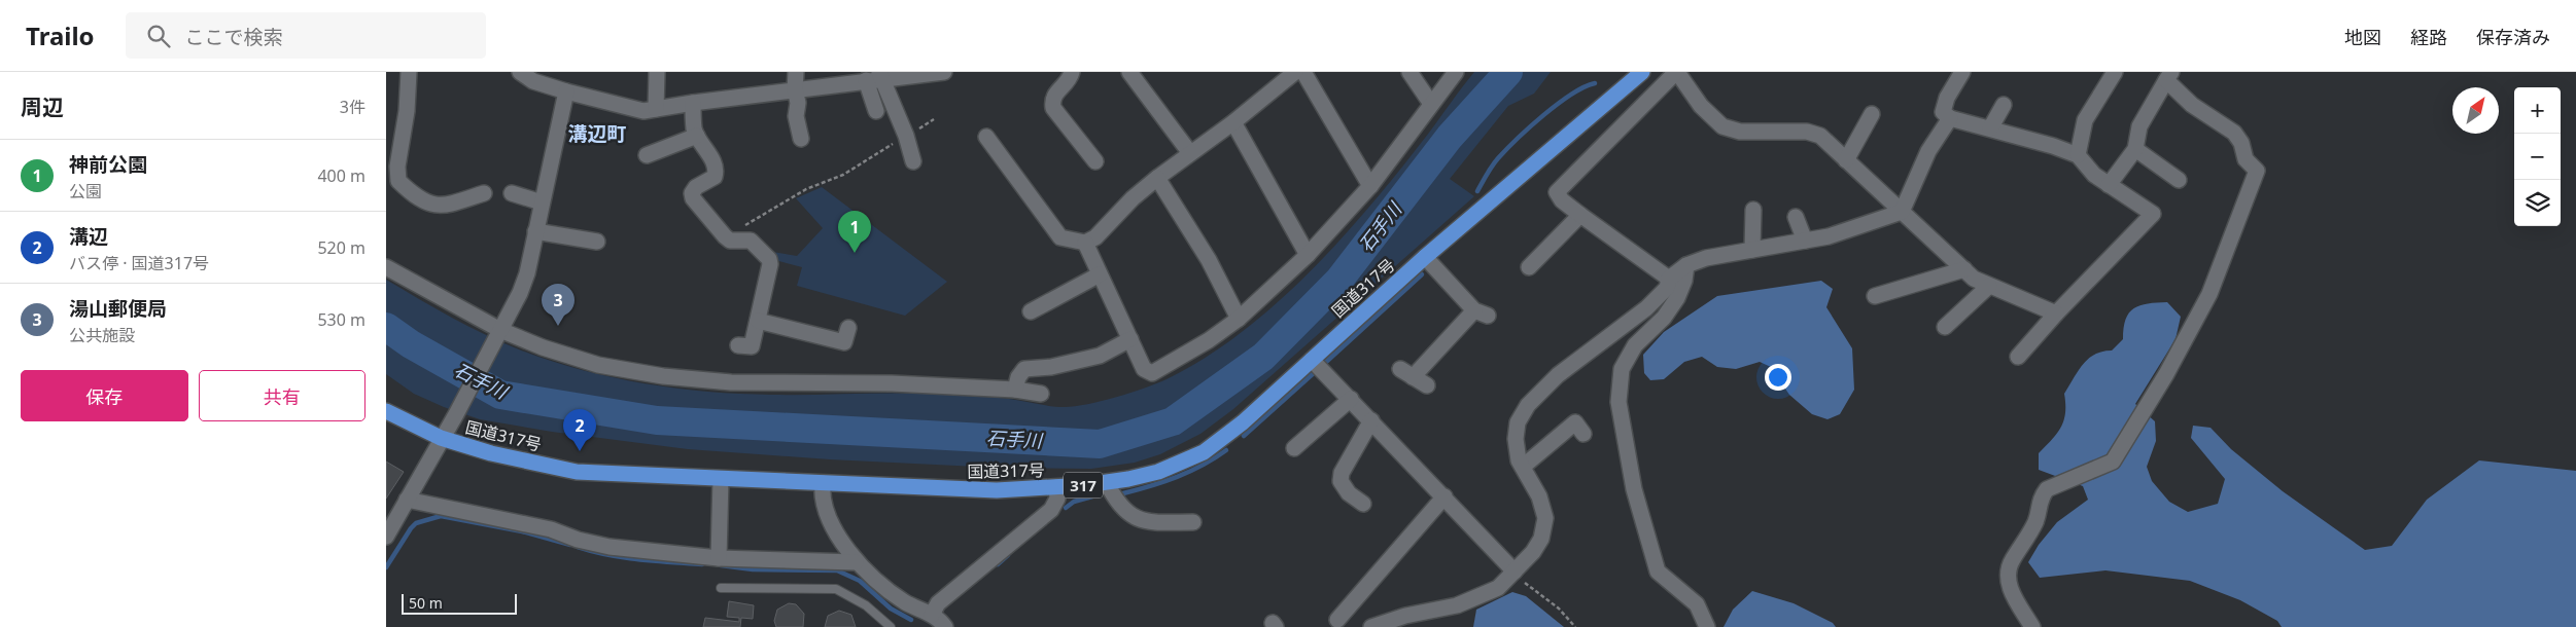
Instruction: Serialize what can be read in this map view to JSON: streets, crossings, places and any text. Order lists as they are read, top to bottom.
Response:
{
  "streets": {
    "highway": ["国道317号", "317"]
  },
  "districts": ["溝辺町"],
  "water": ["石手川"],
  "scale_bar": "50 m",
  "north": "top right",
  "page": {
    "header": "Trailo",
    "search": "ここで検索",
    "nav": ["地図", "経路", "保存済み"],
    "heading": ["周辺", "3件"],
    "map_buttons": ["+", "−"],
    "list": [
      {
        "mark": "1",
        "name": "神前公園",
        "note": "公園",
        "value": "400 m"
      },
      {
        "mark": "2",
        "name": "溝辺",
        "note": "バス停 · 国道317号",
        "value": "520 m"
      },
      {
        "mark": "3",
        "name": "湯山郵便局",
        "note": "公共施設",
        "value": "530 m"
      }
    ],
    "pins": ["1", "3", "2"],
    "buttons": ["保存", "共有"],
    "scale": "50 m"
  }
}
